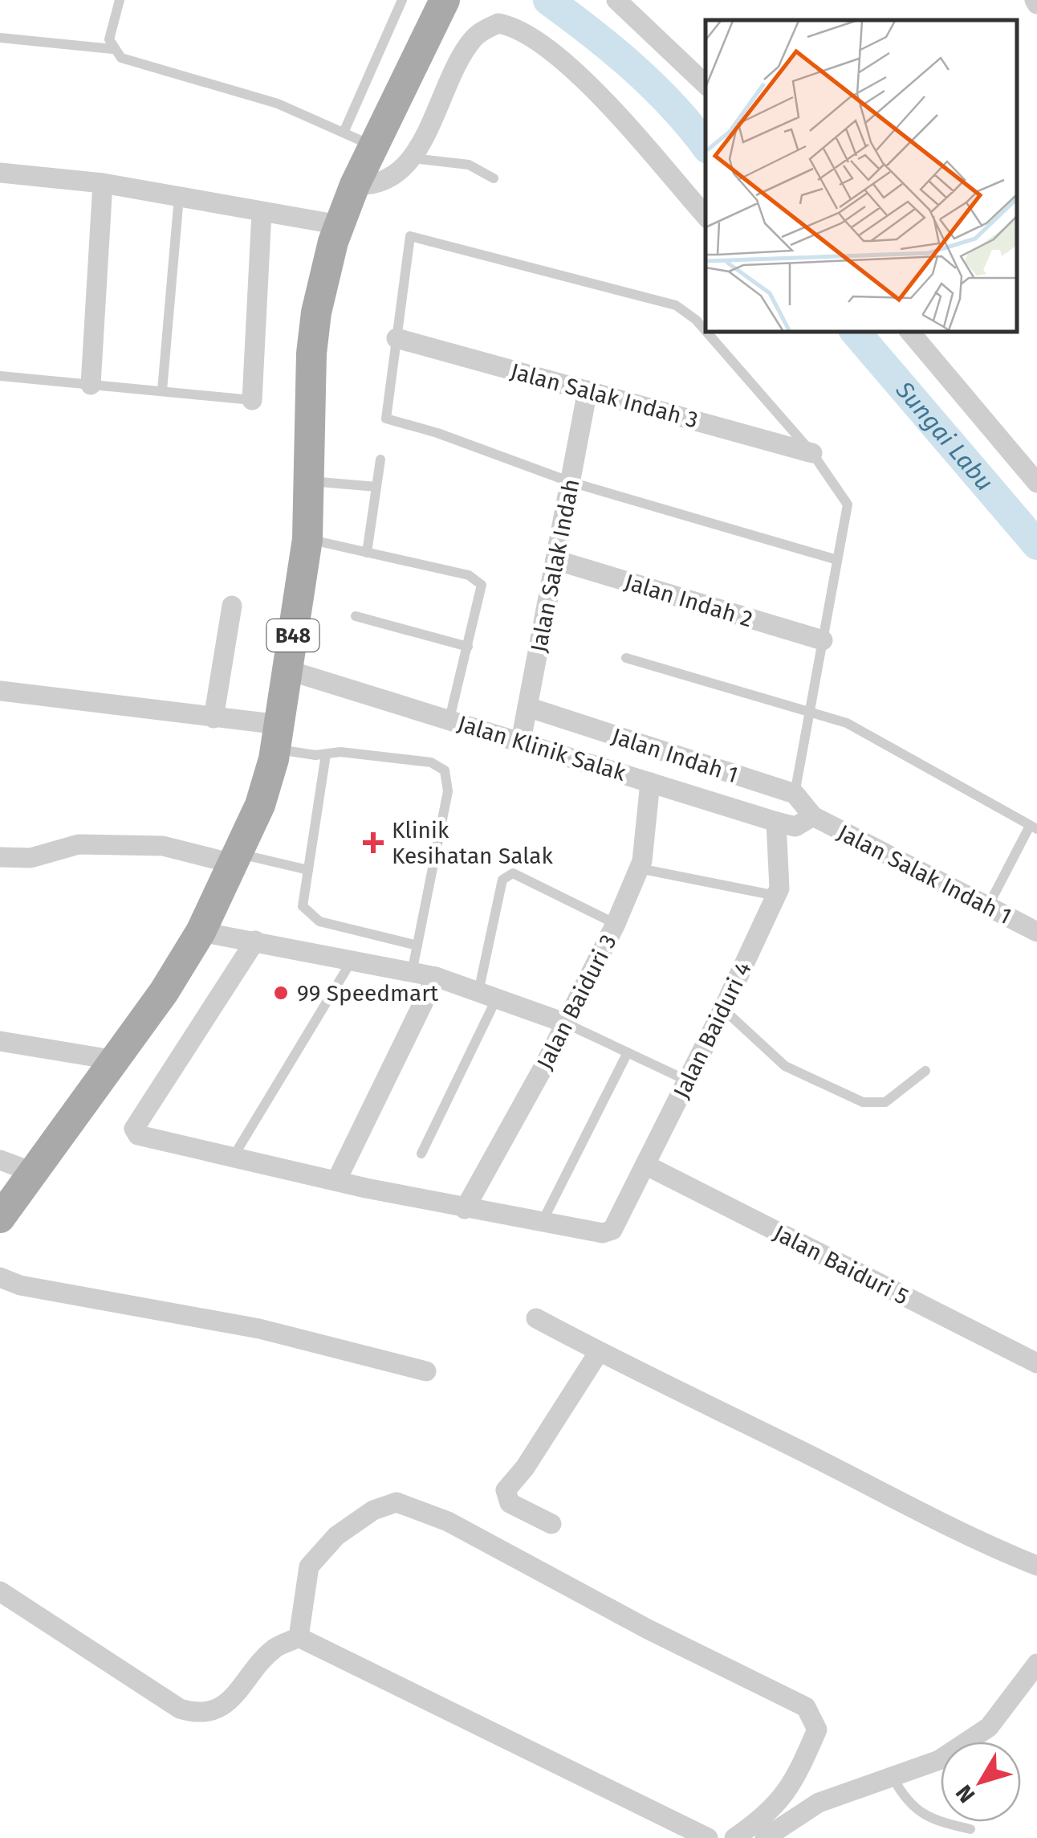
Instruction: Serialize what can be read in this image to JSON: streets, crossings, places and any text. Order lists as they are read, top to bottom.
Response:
{
  "streets": {
    "main road": ["B48"],
    "street": [
      "Jalan Salak Indah 3",
      "Jalan Salak Indah",
      "Jalan Indah 2",
      "Jalan Klinik Salak",
      "Jalan Indah 1",
      "Jalan Salak Indah 1",
      "Jalan Baiduri 3",
      "Jalan Baiduri 4",
      "Jalan Baiduri 5"
    ]
  },
  "crossings": [
    ["Jalan Salak Indah 3", "Jalan Salak Indah"],
    ["Jalan Salak Indah", "Jalan Indah 2"],
    ["Jalan Salak Indah", "Jalan Klinik Salak"],
    ["Jalan Salak Indah", "Jalan Indah 1"],
    ["B48", "Jalan Klinik Salak"],
    ["Jalan Klinik Salak", "Jalan Salak Indah 1"],
    ["Jalan Klinik Salak", "Jalan Baiduri 3"],
    ["Jalan Klinik Salak", "Jalan Baiduri 4"],
    ["Jalan Salak Indah 1", "Jalan Baiduri 4"],
    ["Jalan Baiduri 4", "Jalan Baiduri 5"]
  ],
  "water": ["Sungai Labu"],
  "places": {
    "health": ["Klinik Kesihatan Salak"],
    "other": ["99 Speedmart"]
  },
  "north": "bottom left"
}
